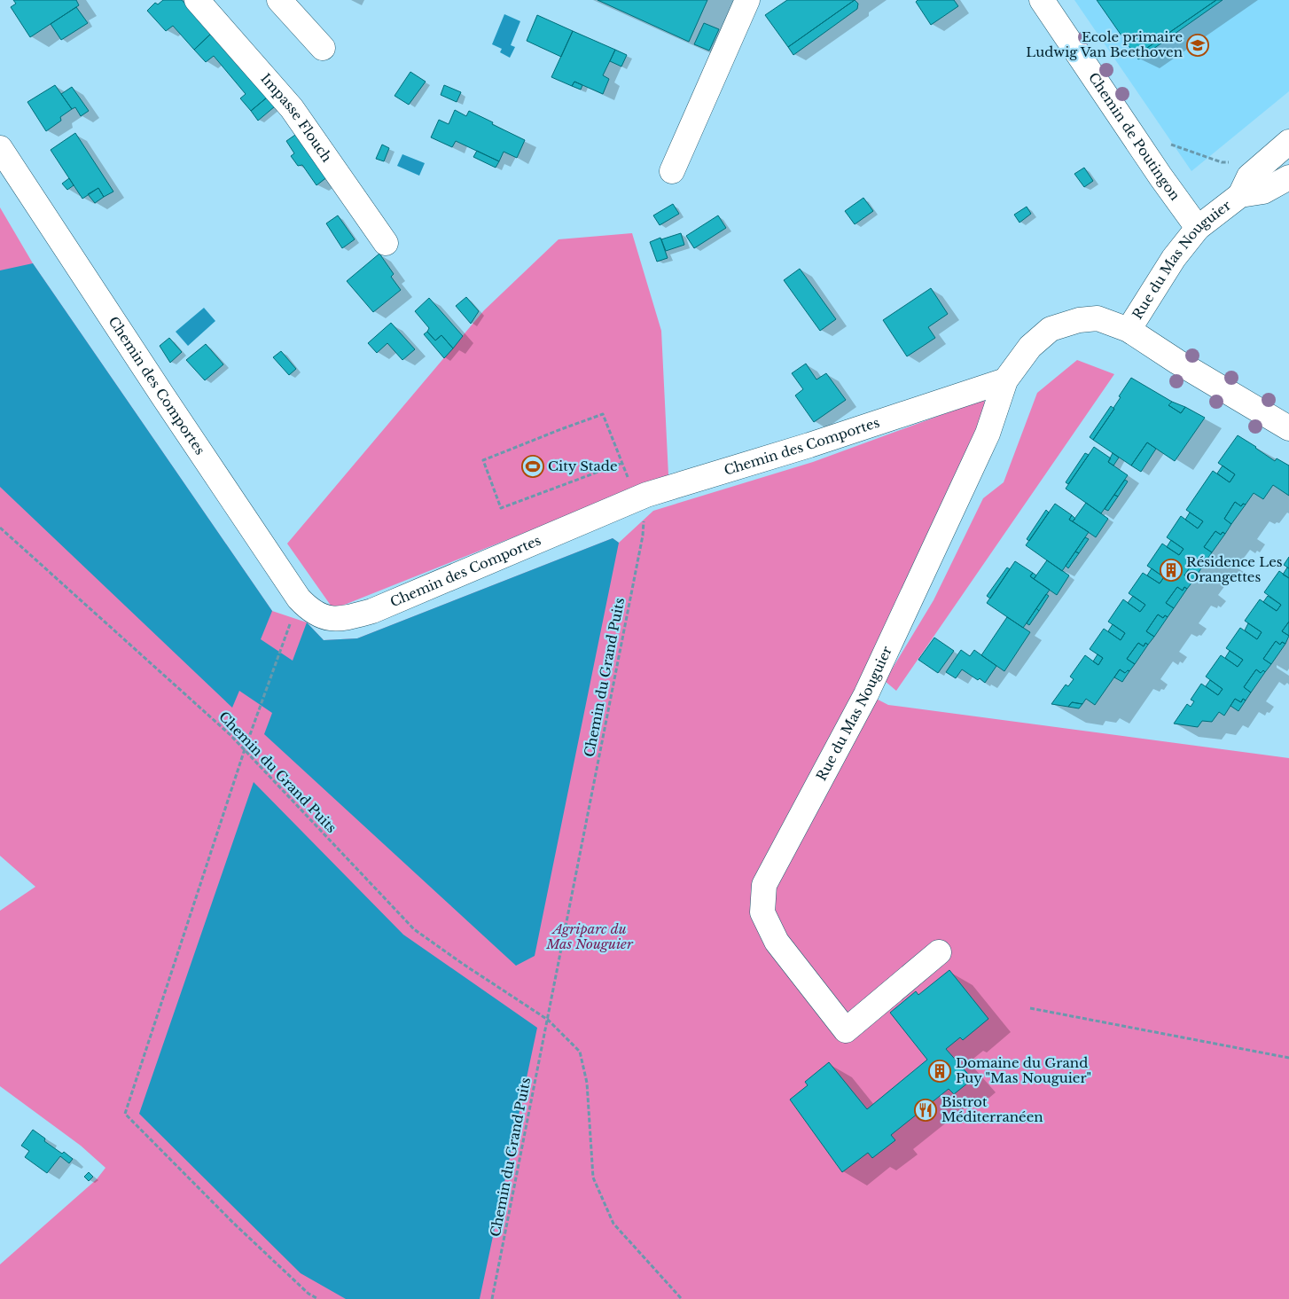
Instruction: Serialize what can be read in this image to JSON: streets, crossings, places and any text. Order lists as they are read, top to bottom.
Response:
{
  "streets": {
    "street": [
      "Impasse Flouch",
      "Chemin de Poutingon",
      "Rue du Mas Nouguier",
      "Chemin des Comportes"
    ],
    "path": ["Chemin du Grand Puits"]
  },
  "crossings": [
    ["Chemin de Poutingon", "Rue du Mas Nouguier"],
    ["Rue du Mas Nouguier", "Chemin des Comportes"],
    ["Chemin des Comportes", "Chemin du Grand Puits"]
  ],
  "parks": ["Agriparc du Mas Nouguier"],
  "places": {
    "school or university": ["Ecole primaire Ludwig Van Beethoven"],
    "sports": ["City Stade"],
    "building": ["Résidence Les Orangettes", "Domaine du Grand Puy \"Mas Nouguier\""],
    "restaurant": ["Bistrot Méditerranéen"]
  }
}
